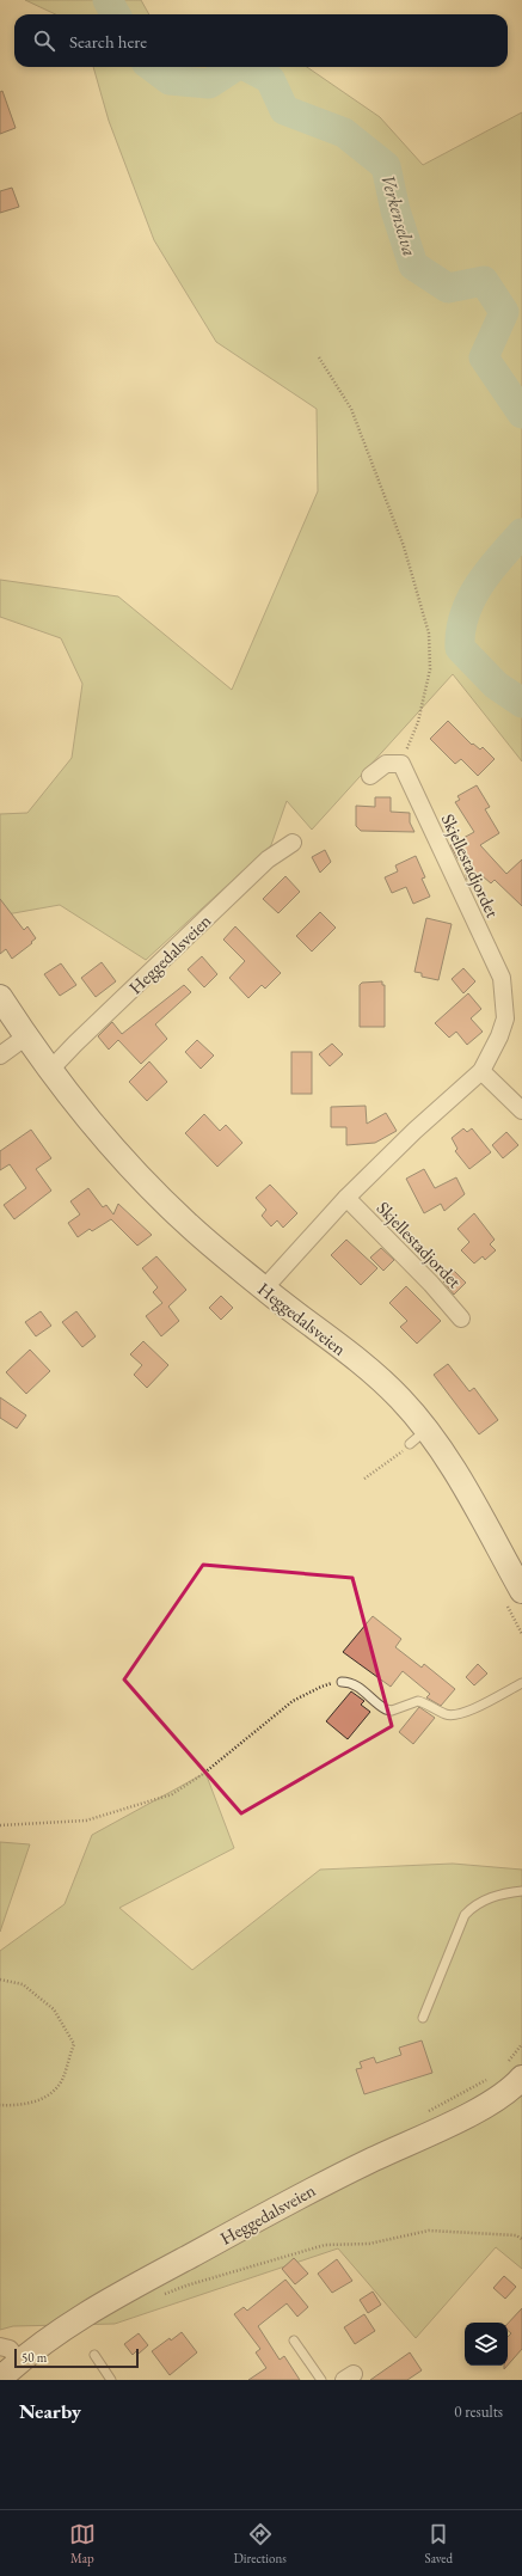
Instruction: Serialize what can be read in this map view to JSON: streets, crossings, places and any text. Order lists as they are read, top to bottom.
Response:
{
  "streets": {
    "main road": ["Heggedalsveien"],
    "street": ["Skjellestadjordet"]
  },
  "crossings": [
    ["Skjellestadjordet", "Heggedalsveien"]
  ],
  "water": ["Verkenselva"],
  "scale_bar": "50 m",
  "page": {
    "search": "Search here",
    "scale": "50 m",
    "heading": ["Nearby", "0 results"],
    "nav": ["Map", "Directions", "Saved"]
  }
}
